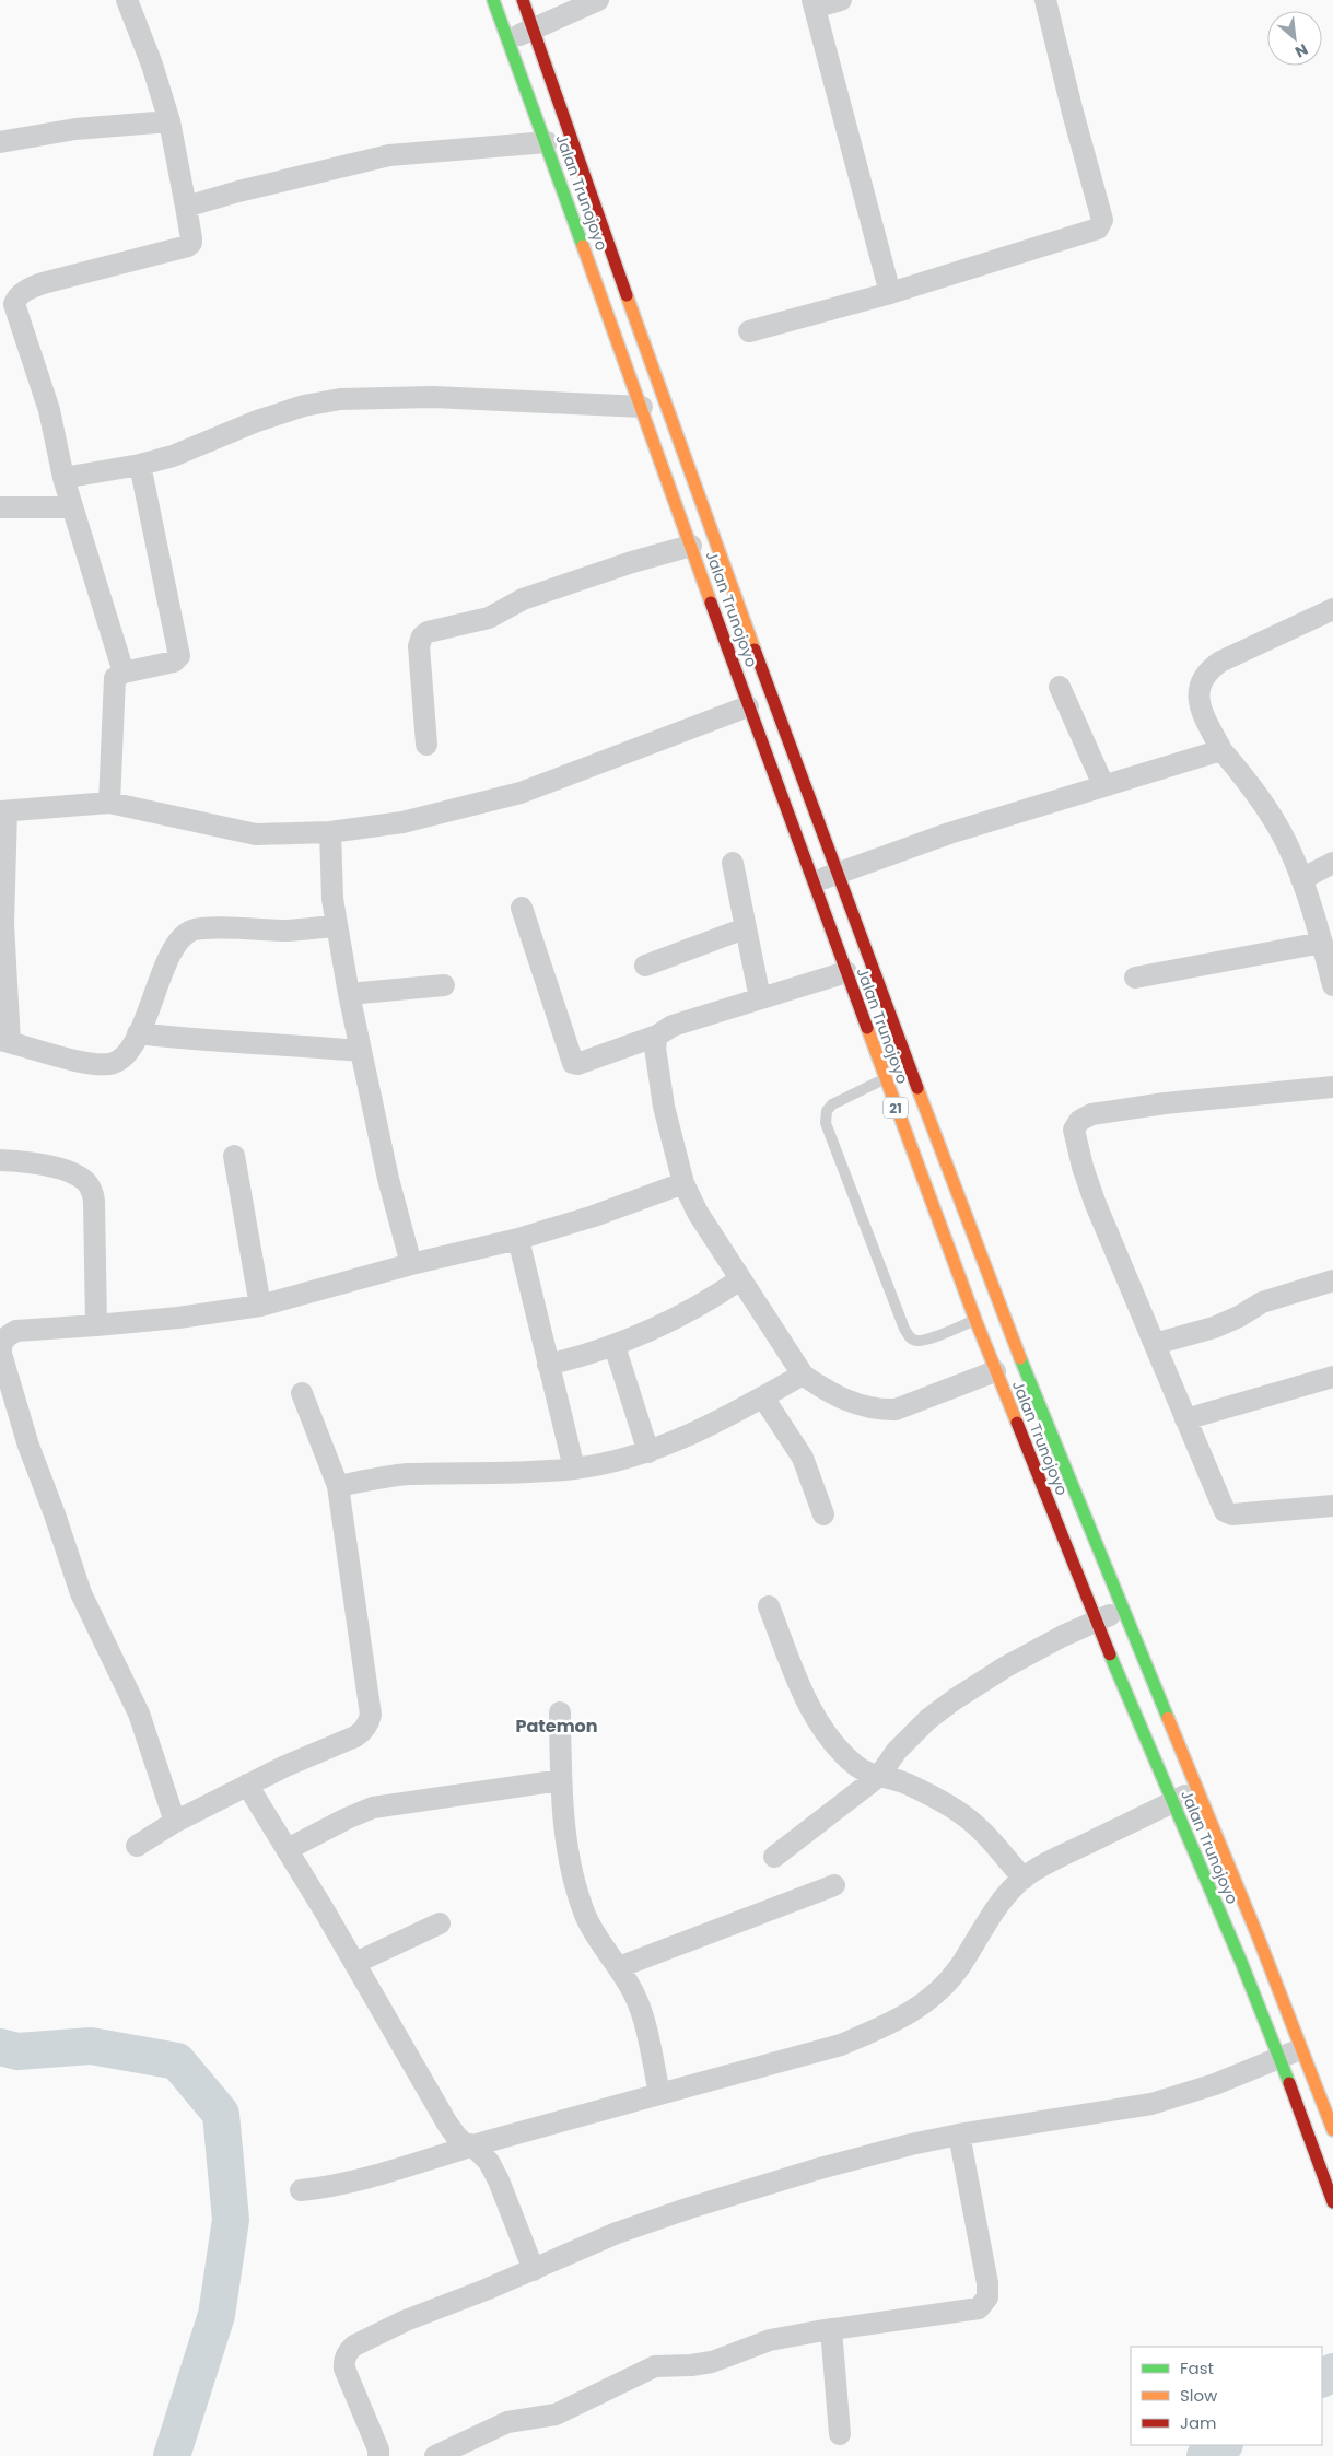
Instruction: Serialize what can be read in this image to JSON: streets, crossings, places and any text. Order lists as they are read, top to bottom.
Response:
{
  "streets": {
    "highway": ["Jalan Trunojoyo", "21"]
  },
  "districts": ["Patemon"],
  "legend": ["Fast", "Slow", "Jam"],
  "north": "bottom right"
}
